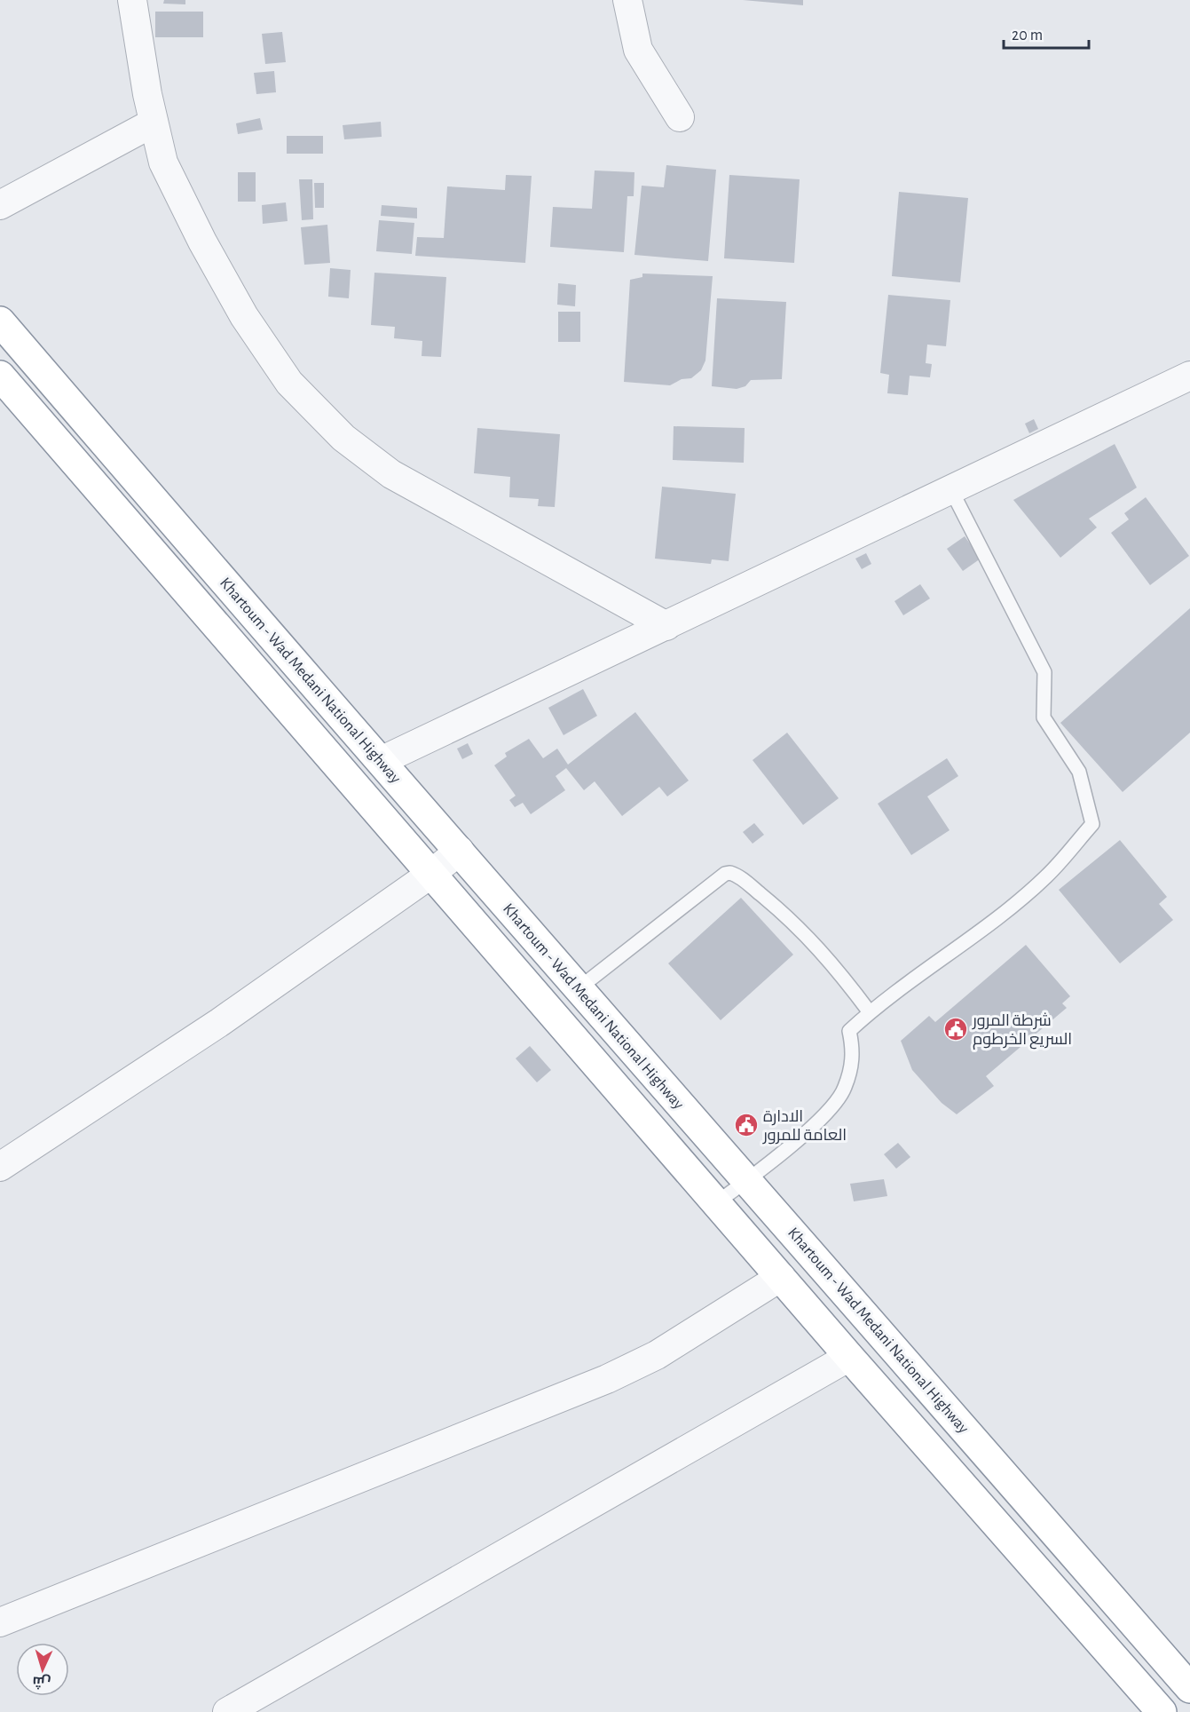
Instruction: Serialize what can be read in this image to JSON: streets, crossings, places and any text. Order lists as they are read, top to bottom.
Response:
{
  "streets": {
    "highway": ["Khartoum - Wad Medani National Highway"]
  },
  "places": {
    "public building": ["شرطة المرور السريع الخرطوم", "الادارة العامة للمرور"]
  },
  "scale_bar": "20 m",
  "north": "bottom"
}
